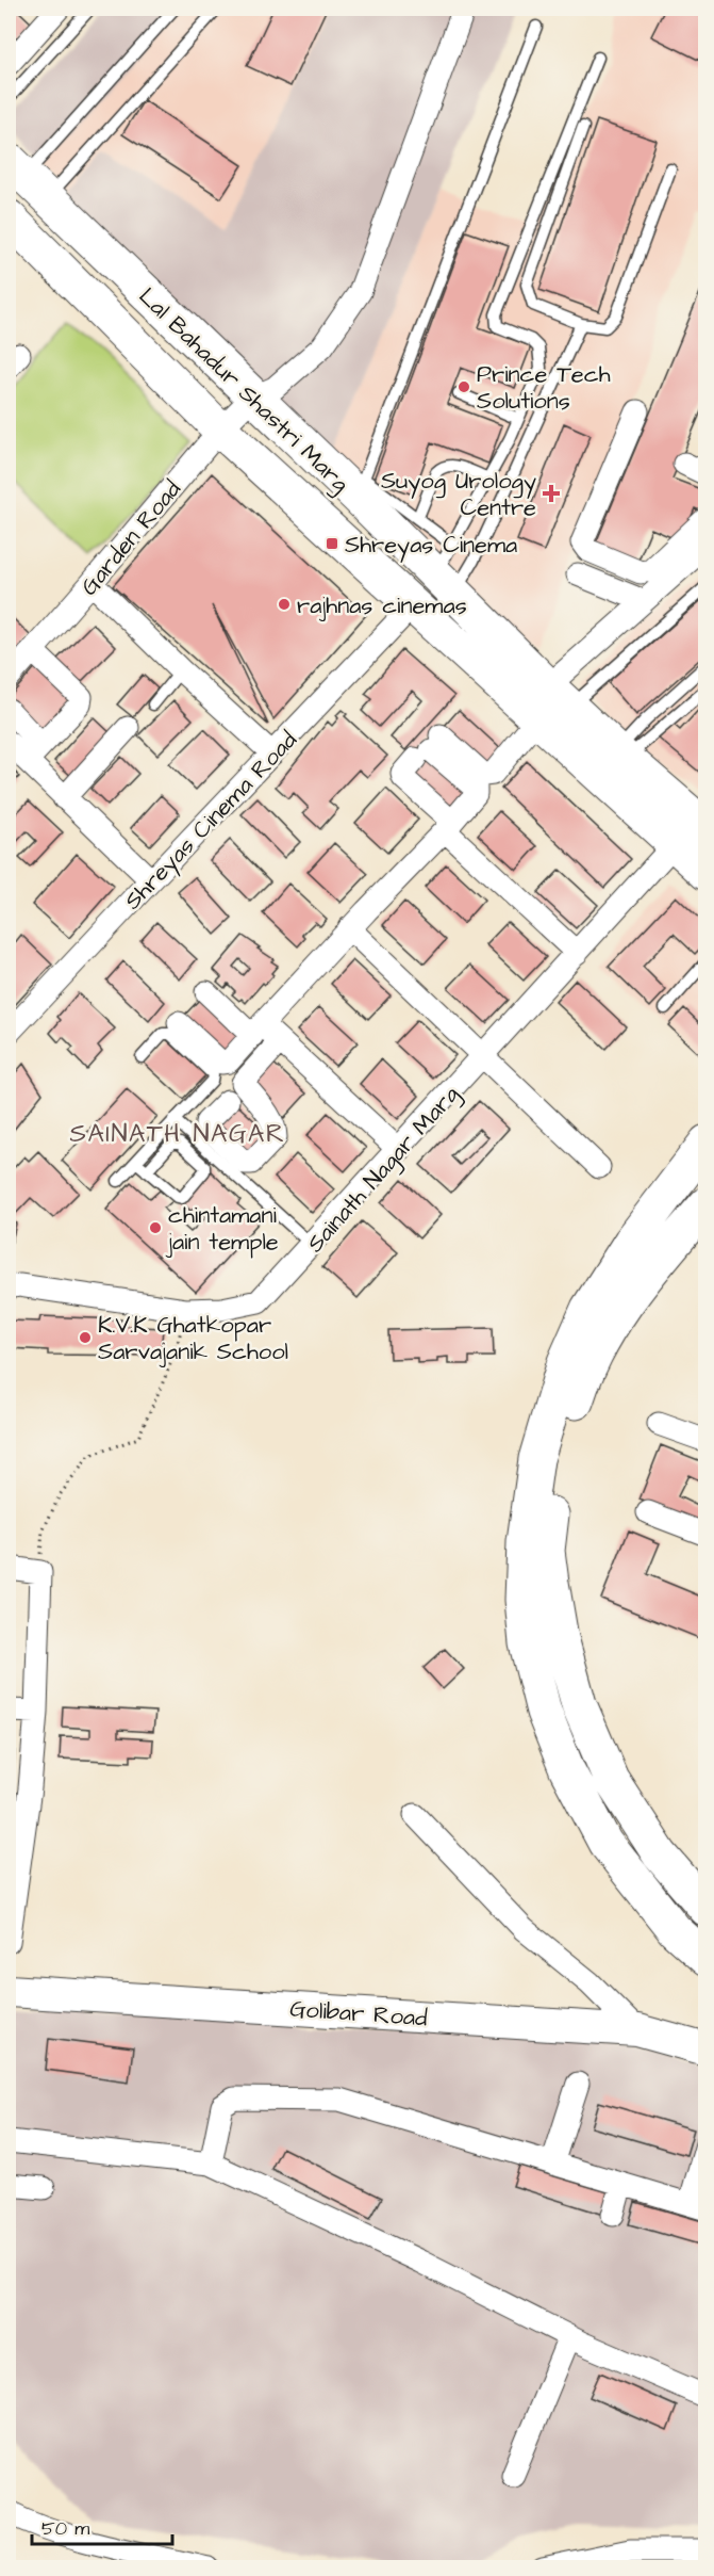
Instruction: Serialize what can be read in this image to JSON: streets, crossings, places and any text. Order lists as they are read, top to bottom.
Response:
{
  "streets": {
    "main road": ["Lal Bahadur Shastri Marg"],
    "street": [
      "Garden Road",
      "Shreyas Cinema Road",
      "Sainath Nagar Marg",
      "Golibar Road"
    ]
  },
  "crossings": [
    ["Lal Bahadur Shastri Marg", "Garden Road"],
    ["Lal Bahadur Shastri Marg", "Shreyas Cinema Road"],
    ["Lal Bahadur Shastri Marg", "Sainath Nagar Marg"]
  ],
  "districts": ["SAINATH NAGAR"],
  "places": {
    "other": [
      "Prince Tech Solutions",
      "rajhnas cinemas",
      "chintamani jain temple",
      "K.V.K Ghatkopar Sarvajanik School"
    ],
    "health": ["Suyog Urology Centre"],
    "transit": ["Shreyas Cinema"]
  },
  "scale_bar": "50 m"
}
